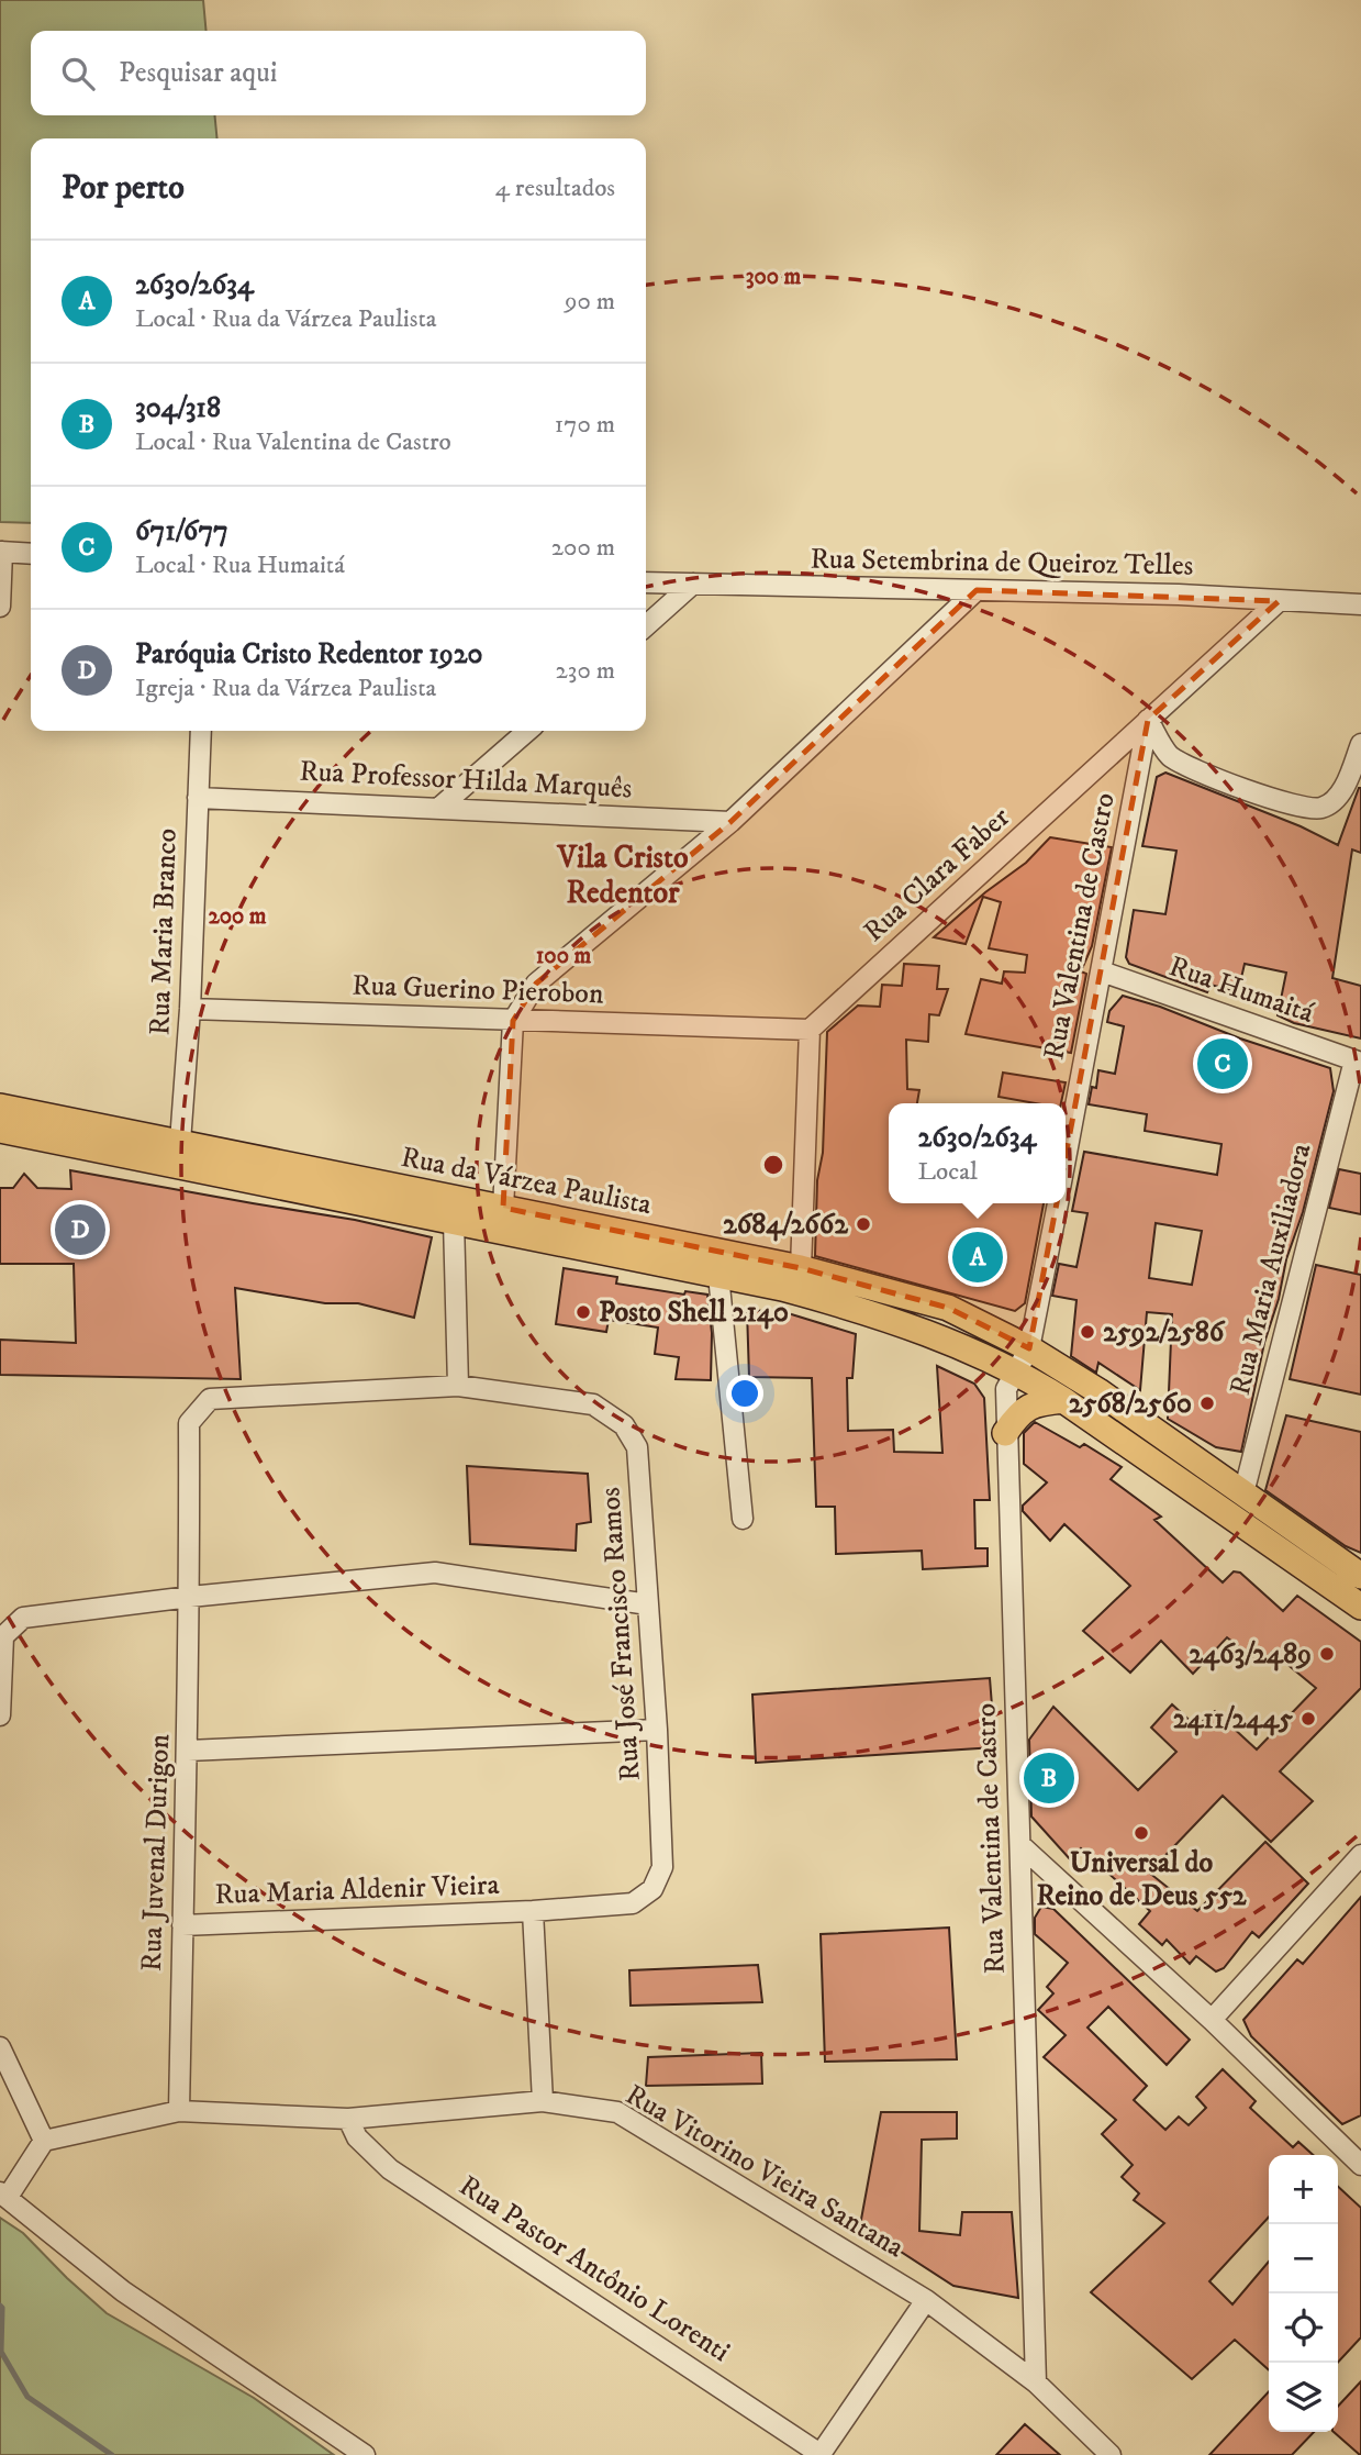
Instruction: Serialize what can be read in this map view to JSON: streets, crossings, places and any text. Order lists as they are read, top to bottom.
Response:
{
  "streets": {
    "main road": ["Rua da Várzea Paulista"],
    "street": [
      "Rua Setembrina de Queiroz Telles",
      "Rua Professor Hilda Marquês",
      "Rua Clara Faber",
      "Rua Valentina de Castro",
      "Rua Maria Branco",
      "Rua Guerino Pierobon",
      "Rua Humaitá",
      "Rua Maria Auxiliadora",
      "Rua José Francisco Ramos",
      "Rua Juvenal Durigon",
      "Rua Maria Aldenir Vieira",
      "Rua Vitorino Vieira Santana",
      "Rua Pastor Antônio Lorenti"
    ]
  },
  "crossings": [
    ["Rua Setembrina de Queiroz Telles", "Rua Clara Faber"],
    ["Rua Professor Hilda Marquês", "Rua Maria Branco"],
    ["Rua Clara Faber", "Rua Valentina de Castro"],
    ["Rua Clara Faber", "Rua Guerino Pierobon"],
    ["Rua Valentina de Castro", "Rua Humaitá"],
    ["Rua Valentina de Castro", "Rua da Várzea Paulista"],
    ["Rua Valentina de Castro", "Rua Vitorino Vieira Santana"],
    ["Rua Maria Branco", "Rua Guerino Pierobon"],
    ["Rua Maria Branco", "Rua da Várzea Paulista"],
    ["Rua Humaitá", "Rua Maria Auxiliadora"],
    ["Rua da Várzea Paulista", "Rua Maria Auxiliadora"],
    ["Rua José Francisco Ramos", "Rua Juvenal Durigon"],
    ["Rua José Francisco Ramos", "Rua Maria Aldenir Vieira"],
    ["Rua Juvenal Durigon", "Rua Maria Aldenir Vieira"],
    ["Rua Juvenal Durigon", "Rua Vitorino Vieira Santana"],
    ["Rua Vitorino Vieira Santana", "Rua Pastor Antônio Lorenti"]
  ],
  "districts": ["Vila Cristo Redentor"],
  "places": [
    "2684/2662",
    "Posto Shell 2140",
    "2592/2586",
    "2568/2560",
    "2463/2489",
    "2411/2445",
    "Universal do Reino de Deus 552"
  ],
  "page": {
    "search": "Pesquisar aqui",
    "heading": ["Por perto", "4 resultados"],
    "list": [
      {
        "mark": "A",
        "name": "2630/2634",
        "note": "Local · Rua da Várzea Paulista",
        "value": "90 m"
      },
      {
        "mark": "B",
        "name": "304/318",
        "note": "Local · Rua Valentina de Castro",
        "value": "170 m"
      },
      {
        "mark": "C",
        "name": "671/677",
        "note": "Local · Rua Humaitá",
        "value": "200 m"
      },
      {
        "mark": "D",
        "name": "Paróquia Cristo Redentor 1920",
        "note": "Igreja · Rua da Várzea Paulista",
        "value": "230 m"
      }
    ],
    "pins": [
      "C",
      "D",
      "A",
      "B"
    ],
    "popup": ["2630/2634", "Local"],
    "map_buttons": ["+", "−"]
  },
  "rings": ["300 m", "200 m", "100 m"]
}
